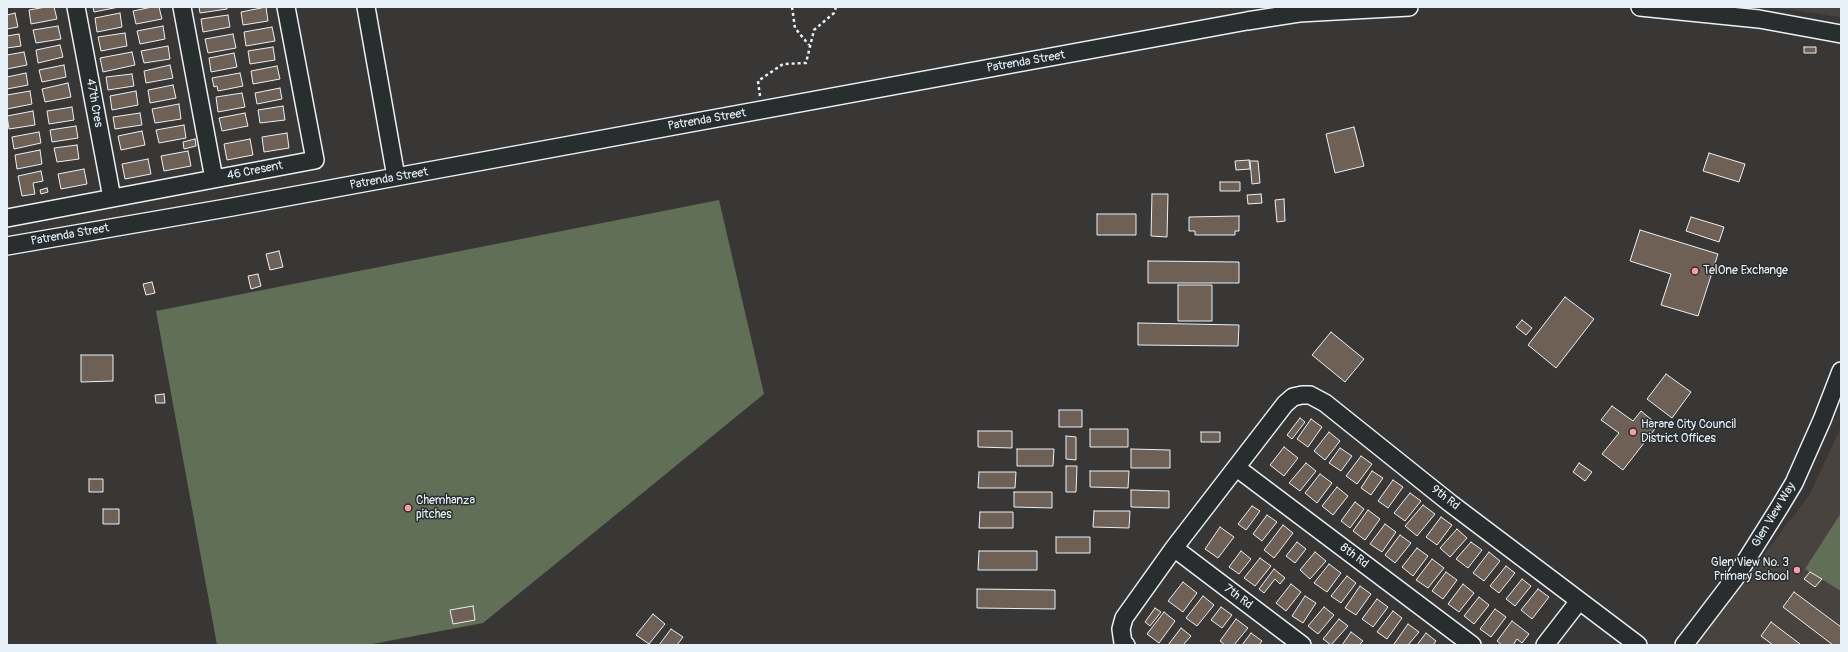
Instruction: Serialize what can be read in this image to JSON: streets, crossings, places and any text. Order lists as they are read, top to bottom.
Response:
{
  "streets": {
    "street": [
      "Patrenda Street",
      "47th Cres",
      "46 Cresent",
      "9th Rd",
      "Glen View Way",
      "8th Rd",
      "7th Rd"
    ]
  },
  "crossings": [
    ["9th Rd", "8th Rd"]
  ],
  "places": [
    "TelOne Exchange",
    "Harare City Council District Offices",
    "Chemhanza pitches",
    "Glen View No. 3 Primary School"
  ]
}
